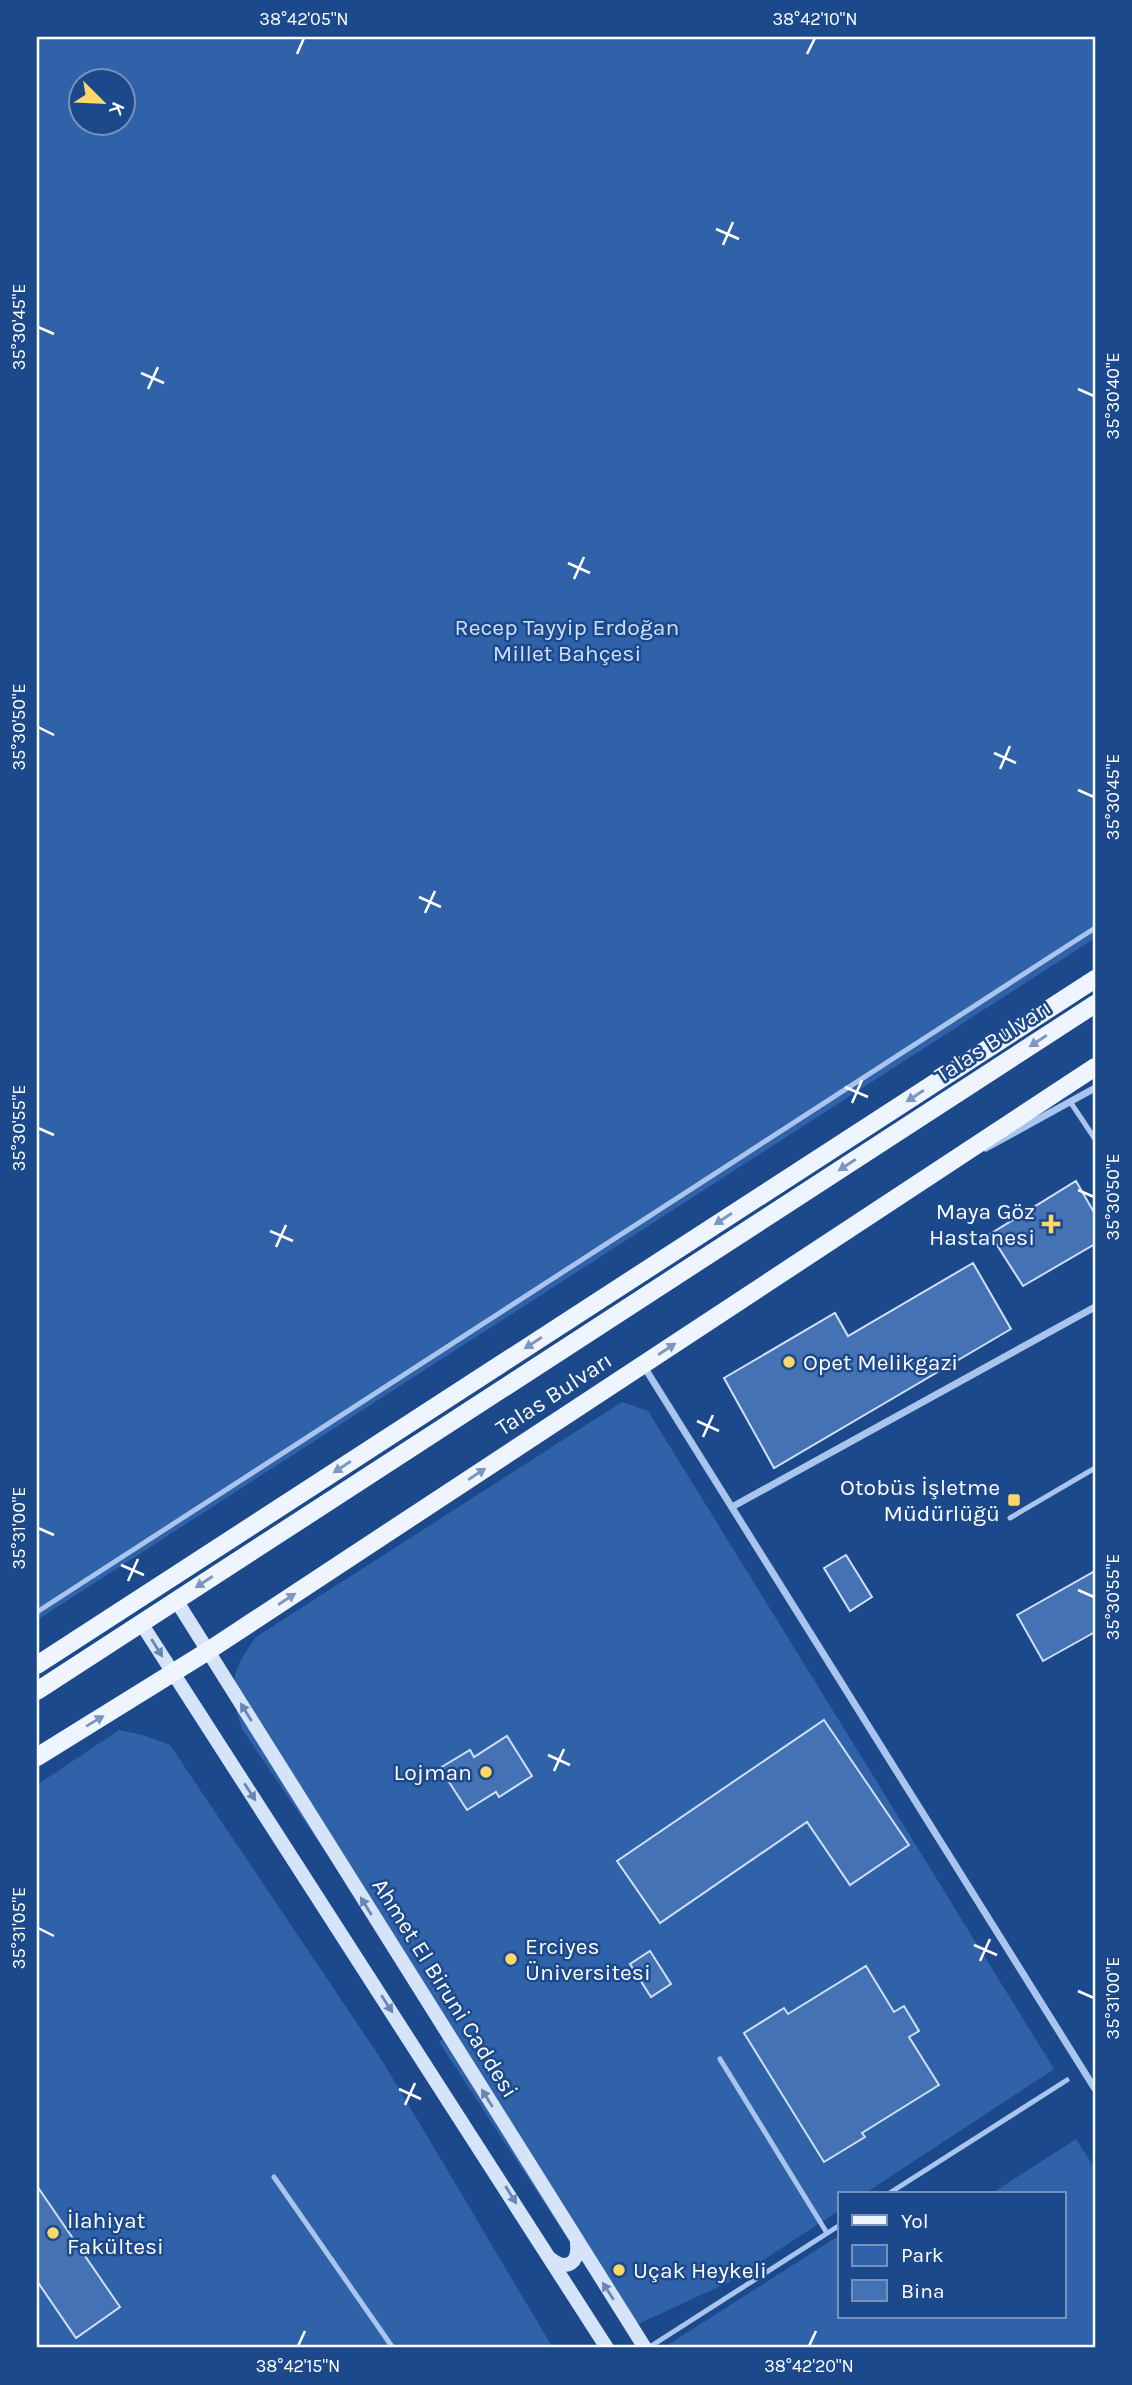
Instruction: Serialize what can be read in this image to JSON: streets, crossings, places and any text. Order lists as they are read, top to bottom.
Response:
{
  "streets": {
    "main road": ["Talas Bulvarı"],
    "street": ["Ahmet El Biruni Caddesi"]
  },
  "crossings": [
    ["Talas Bulvarı", "Ahmet El Biruni Caddesi"]
  ],
  "parks": ["Recep Tayyip Erdoğan Millet Bahçesi"],
  "places": {
    "health": ["Maya Göz Hastanesi"],
    "other": [
      "Opet Melikgazi",
      "Lojman",
      "Erciyes Üniversitesi",
      "İlahiyat Fakültesi",
      "Uçak Heykeli"
    ],
    "transit": ["Otobüs İşletme Müdürlüğü"]
  },
  "legend": ["Yol", "Park", "Bina"],
  "north": "bottom right",
  "coordinates": [
    "38°42'05\"N",
    "38°42'10\"N",
    "35°30'45\"E",
    "35°30'40\"E",
    "35°30'50\"E",
    "35°30'55\"E",
    "35°31'00\"E",
    "35°31'05\"E",
    "38°42'15\"N",
    "38°42'20\"N"
  ]
}
